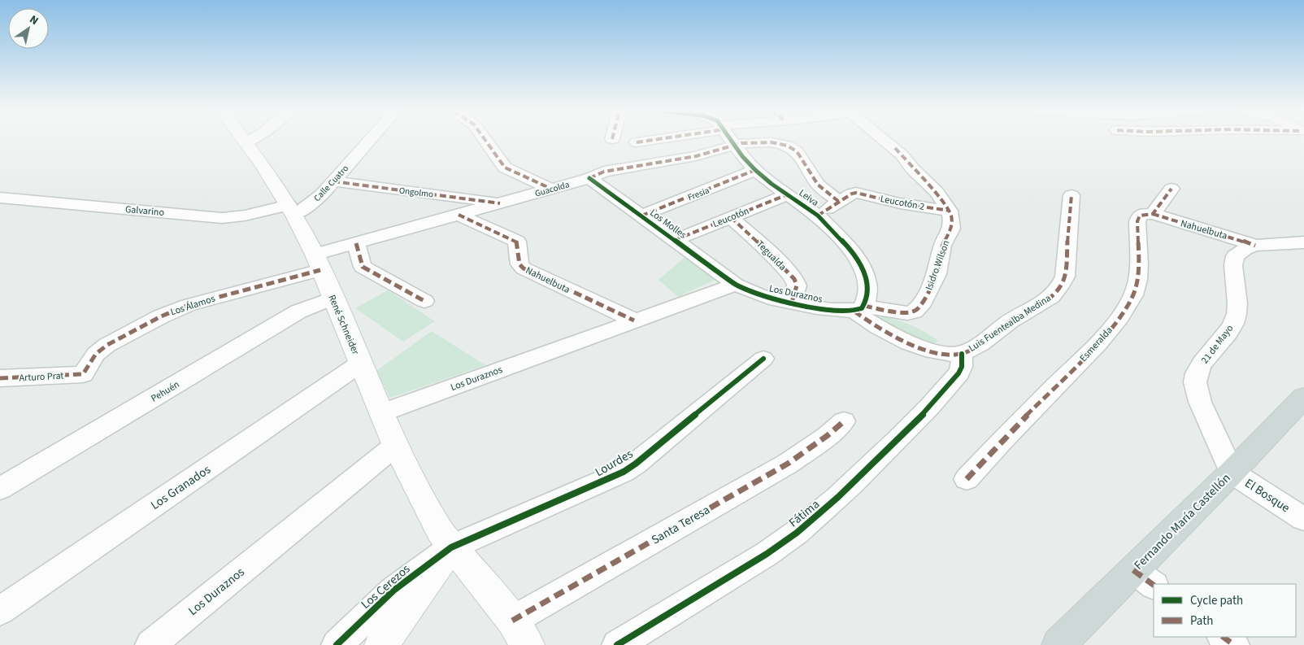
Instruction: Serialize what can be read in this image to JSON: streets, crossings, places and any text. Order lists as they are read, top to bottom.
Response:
{
  "streets": {
    "main road": ["René Schneider", "Fernando María Castellón"],
    "street": [
      "Calle Cuatro",
      "Guacolda",
      "Ongolmo",
      "Fresia",
      "Leiva",
      "Leucotón 2",
      "Galvarino",
      "Leucotón",
      "Los Molles",
      "Nahuelbuta",
      "Tegualda",
      "Isidro Wilson",
      "Los Duraznos",
      "Los Álamos",
      "Luis Fuentealba Medina",
      "Esmeralda",
      "21 de Mayo",
      "Arturo Prat",
      "Pehuén",
      "Lourdes",
      "Los Granados",
      "El Bosque",
      "Fátima",
      "Santa Teresa",
      "Los Cerezos"
    ]
  },
  "crossings": [
    ["Calle Cuatro", "Ongolmo"],
    ["Calle Cuatro", "Galvarino"],
    ["Calle Cuatro", "René Schneider"],
    ["Guacolda", "Ongolmo"],
    ["Guacolda", "Leiva"],
    ["Guacolda", "Los Molles"],
    ["Guacolda", "Nahuelbuta"],
    ["Guacolda", "Los Álamos"],
    ["Guacolda", "René Schneider"],
    ["Fresia", "Leiva"],
    ["Fresia", "Los Molles"],
    ["Leiva", "Leucotón 2"],
    ["Leiva", "Leucotón"],
    ["Leiva", "Isidro Wilson"],
    ["Leiva", "Los Duraznos"],
    ["Leucotón 2", "Isidro Wilson"],
    ["Galvarino", "René Schneider"],
    ["Leucotón", "Los Molles"],
    ["Leucotón", "Tegualda"],
    ["Los Molles", "Los Duraznos"],
    ["Nahuelbuta", "Los Duraznos"],
    ["Nahuelbuta", "Esmeralda"],
    ["Nahuelbuta", "21 de Mayo"],
    ["Tegualda", "Los Duraznos"],
    ["Isidro Wilson", "Los Duraznos"],
    ["Los Duraznos", "René Schneider"],
    ["Los Álamos", "René Schneider"],
    ["Los Álamos", "Arturo Prat"],
    ["Luis Fuentealba Medina", "Fátima"],
    ["René Schneider", "Pehuén"],
    ["René Schneider", "Lourdes"],
    ["René Schneider", "Los Granados"],
    ["René Schneider", "Santa Teresa"],
    ["René Schneider", "Los Cerezos"],
    ["21 de Mayo", "El Bosque"],
    ["21 de Mayo", "Fernando María Castellón"],
    ["Lourdes", "Los Cerezos"],
    ["El Bosque", "Fernando María Castellón"]
  ],
  "legend": ["Cycle path", "Path"],
  "north": "top right"
}
